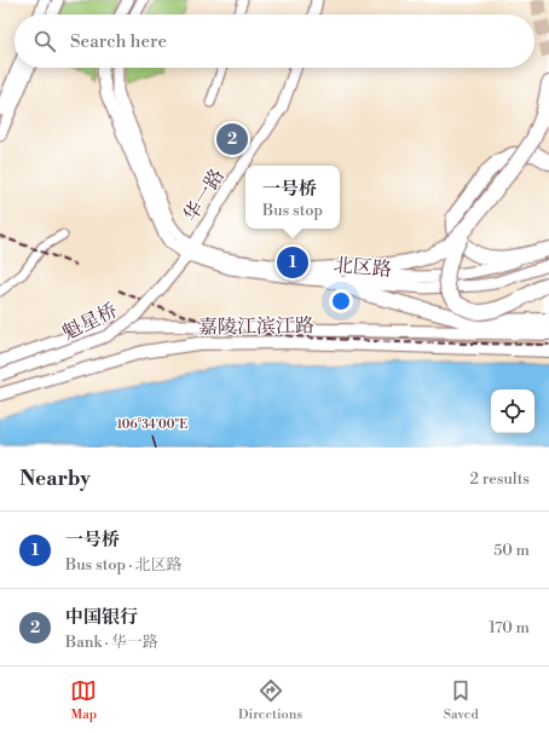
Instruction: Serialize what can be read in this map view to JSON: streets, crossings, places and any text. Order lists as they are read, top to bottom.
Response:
{
  "streets": {
    "main road": [
      "华一路",
      "北区路",
      "魁星桥",
      "嘉陵江滨江路"
    ]
  },
  "crossings": [
    ["华一路", "北区路"],
    ["华一路", "魁星桥"],
    ["北区路", "魁星桥"]
  ],
  "page": {
    "search": "Search here",
    "pins": ["2", "1"],
    "popup": ["一号桥", "Bus stop"],
    "heading": ["Nearby", "2 results"],
    "list": [
      {
        "mark": "1",
        "name": "一号桥",
        "note": "Bus stop · 北区路",
        "value": "50 m"
      },
      {
        "mark": "2",
        "name": "中国银行",
        "note": "Bank · 华一路",
        "value": "170 m"
      }
    ],
    "nav": ["Map", "Directions", "Saved"]
  },
  "coordinates": ["106°34'00\"E"]
}
